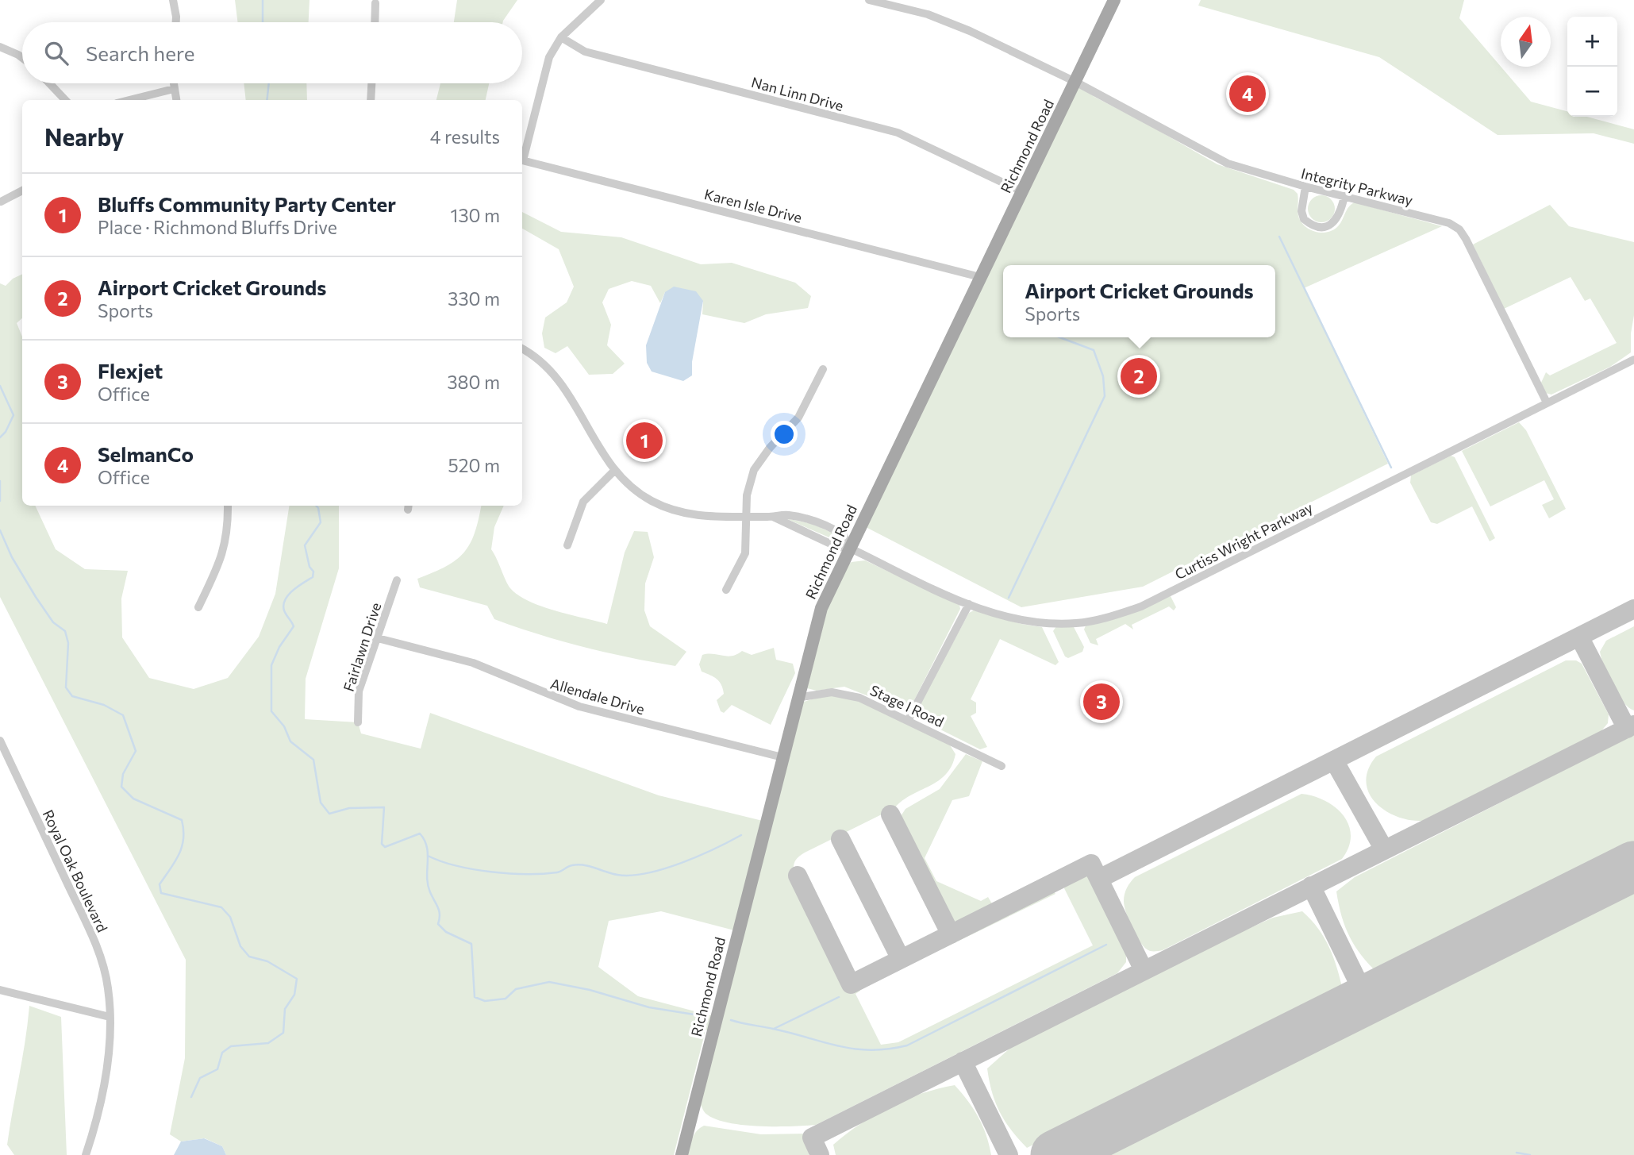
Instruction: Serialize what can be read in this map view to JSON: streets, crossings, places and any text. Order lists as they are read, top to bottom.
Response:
{
  "streets": {
    "main road": ["Richmond Road"],
    "street": [
      "Nan Linn Drive",
      "Integrity Parkway",
      "Karen Isle Drive",
      "Curtiss Wright Parkway",
      "Fairlawn Drive",
      "Allendale Drive",
      "Stage I Road",
      "Royal Oak Boulevard"
    ]
  },
  "crossings": [
    ["Nan Linn Drive", "Richmond Road"],
    ["Richmond Road", "Integrity Parkway"],
    ["Richmond Road", "Karen Isle Drive"],
    ["Richmond Road", "Curtiss Wright Parkway"],
    ["Richmond Road", "Allendale Drive"],
    ["Richmond Road", "Stage I Road"],
    ["Integrity Parkway", "Curtiss Wright Parkway"],
    ["Fairlawn Drive", "Allendale Drive"]
  ],
  "north": "top",
  "page": {
    "map_buttons": ["+", "−"],
    "search": "Search here",
    "pins": [
      "4",
      "2",
      "1",
      "3"
    ],
    "heading": ["Nearby", "4 results"],
    "list": [
      {
        "mark": "1",
        "name": "Bluffs Community Party Center",
        "note": "Place · Richmond Bluffs Drive",
        "value": "130 m"
      },
      {
        "mark": "2",
        "name": "Airport Cricket Grounds",
        "note": "Sports",
        "value": "330 m"
      },
      {
        "mark": "3",
        "name": "Flexjet",
        "note": "Office",
        "value": "380 m"
      },
      {
        "mark": "4",
        "name": "SelmanCo",
        "note": "Office",
        "value": "520 m"
      }
    ],
    "popup": ["Airport Cricket Grounds", "Sports"]
  }
}
